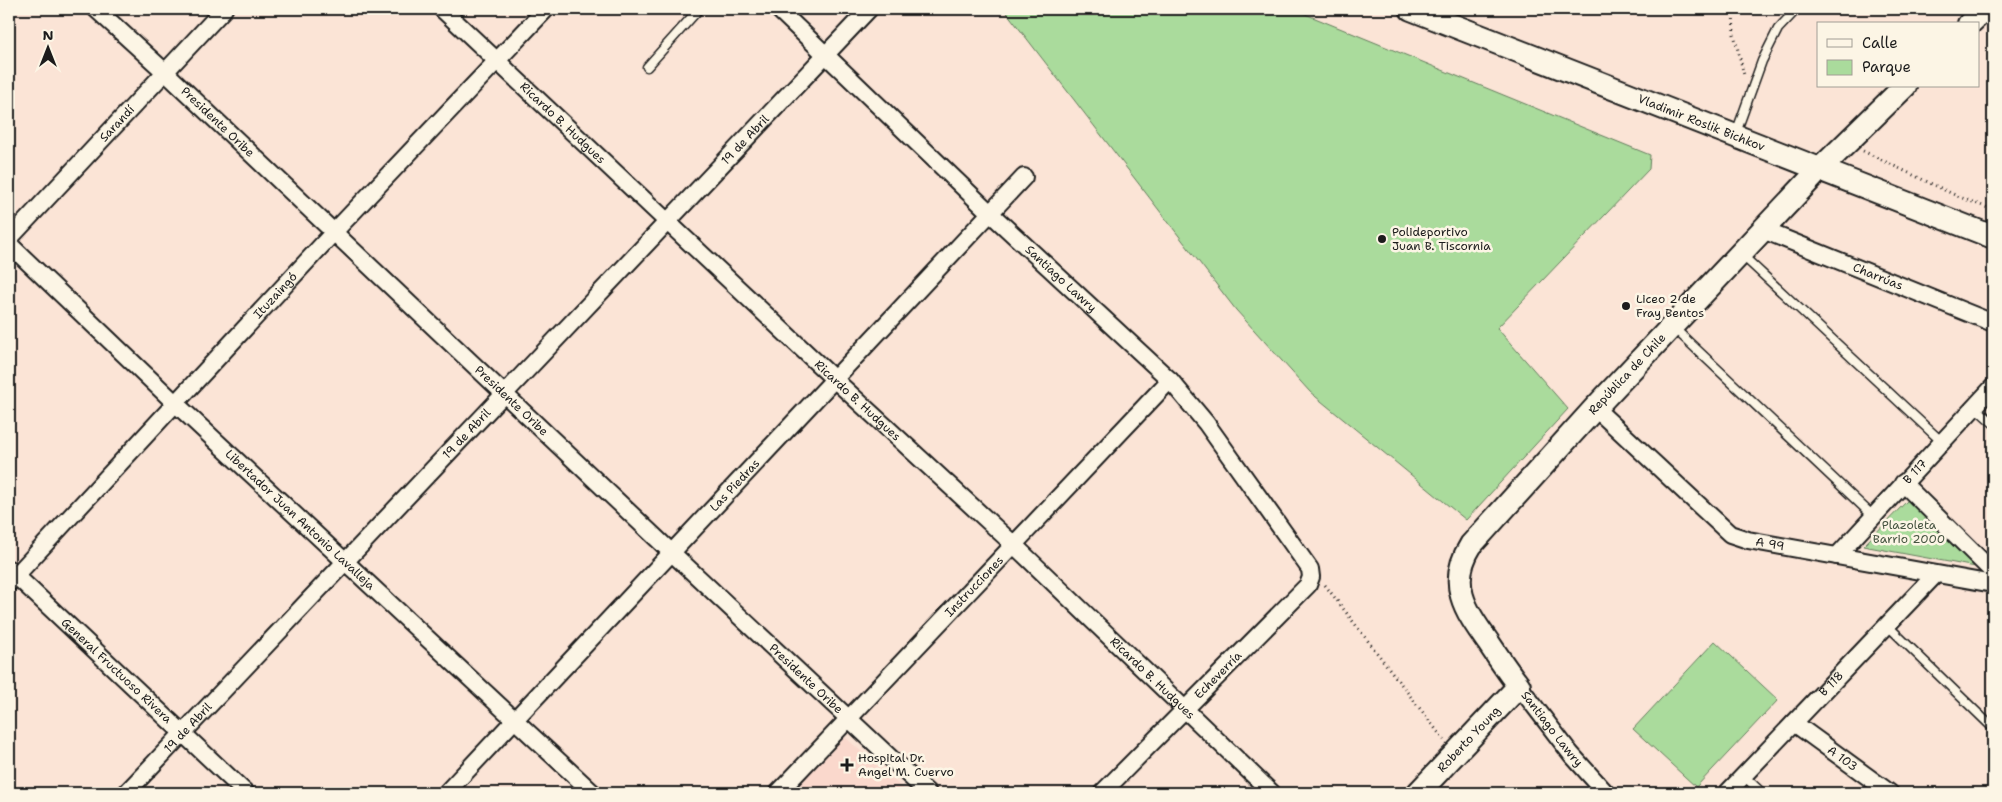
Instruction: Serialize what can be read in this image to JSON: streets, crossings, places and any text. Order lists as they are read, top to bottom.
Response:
{
  "streets": {
    "street": [
      "Presidente Oribe",
      "Ricardo B. Hudgues",
      "Sarandí",
      "Vladimir Roslik Bichkov",
      "19 de Abril",
      "Charrúas",
      "Santiago Lawry",
      "Ituzaingó",
      "República de Chile",
      "B 117",
      "Las Piedras",
      "Libertador Juan Antonio Lavalleja",
      "A 99",
      "Instrucciones",
      "General Fructuoso Rivera",
      "Echeverría",
      "B 118",
      "Roberto Young",
      "A 103"
    ]
  },
  "crossings": [
    ["Presidente Oribe", "Sarandí"],
    ["Presidente Oribe", "19 de Abril"],
    ["Presidente Oribe", "Ituzaingó"],
    ["Presidente Oribe", "Las Piedras"],
    ["Presidente Oribe", "Instrucciones"],
    ["Ricardo B. Hudgues", "19 de Abril"],
    ["Ricardo B. Hudgues", "Ituzaingó"],
    ["Ricardo B. Hudgues", "Las Piedras"],
    ["Ricardo B. Hudgues", "Instrucciones"],
    ["Ricardo B. Hudgues", "Echeverría"],
    ["Vladimir Roslik Bichkov", "República de Chile"],
    ["19 de Abril", "Santiago Lawry"],
    ["19 de Abril", "Libertador Juan Antonio Lavalleja"],
    ["19 de Abril", "General Fructuoso Rivera"],
    ["Charrúas", "República de Chile"],
    ["Santiago Lawry", "República de Chile"],
    ["Santiago Lawry", "Las Piedras"],
    ["Santiago Lawry", "Instrucciones"],
    ["Santiago Lawry", "Echeverría"],
    ["Santiago Lawry", "Roberto Young"],
    ["Ituzaingó", "Libertador Juan Antonio Lavalleja"],
    ["Ituzaingó", "General Fructuoso Rivera"],
    ["República de Chile", "A 99"],
    ["República de Chile", "Roberto Young"],
    ["B 117", "A 99"],
    ["Las Piedras", "Libertador Juan Antonio Lavalleja"],
    ["A 99", "B 118"],
    ["B 118", "A 103"]
  ],
  "parks": ["Plazoleta Barrio 2000"],
  "places": {
    "other": ["Polideportivo Juan B. Tiscornia", "Liceo 2 de Fray Bentos"],
    "health": ["Hospital Dr. Angel M. Cuervo"]
  },
  "legend": ["Calle", "Parque"],
  "north": "top"
}
